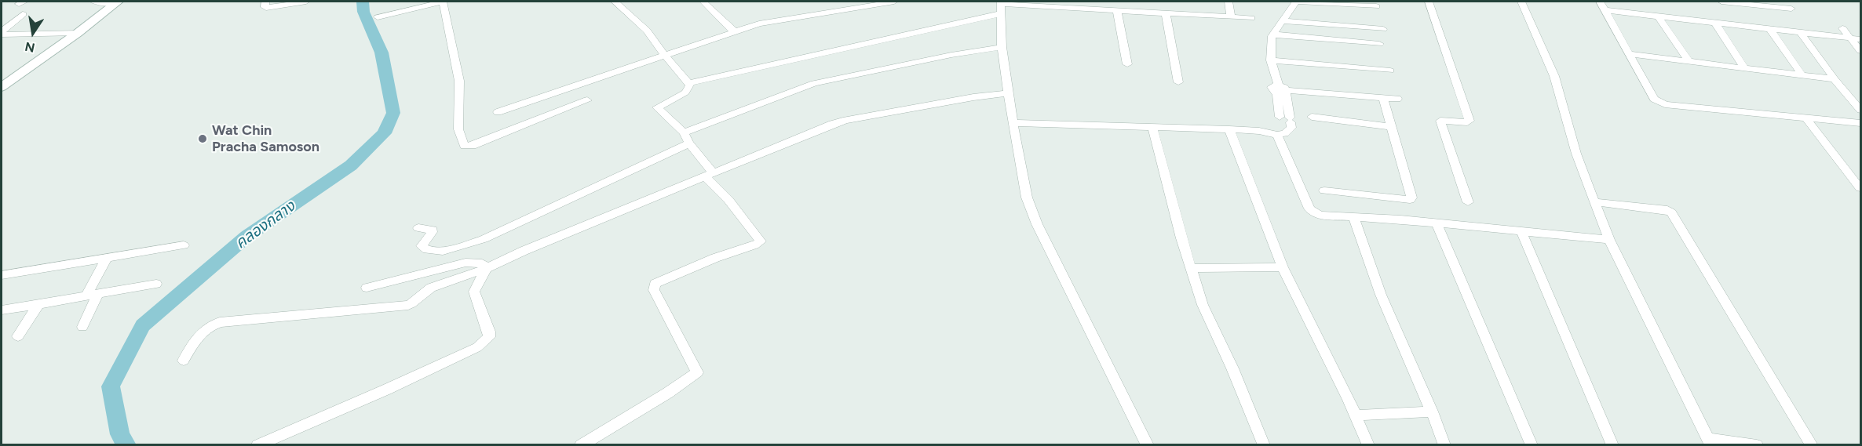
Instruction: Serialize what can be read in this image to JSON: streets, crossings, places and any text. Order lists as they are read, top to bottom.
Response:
{
  "water": ["คลองกลาง"],
  "places": ["Wat Chin Pracha Samoson"],
  "north": "bottom"
}
